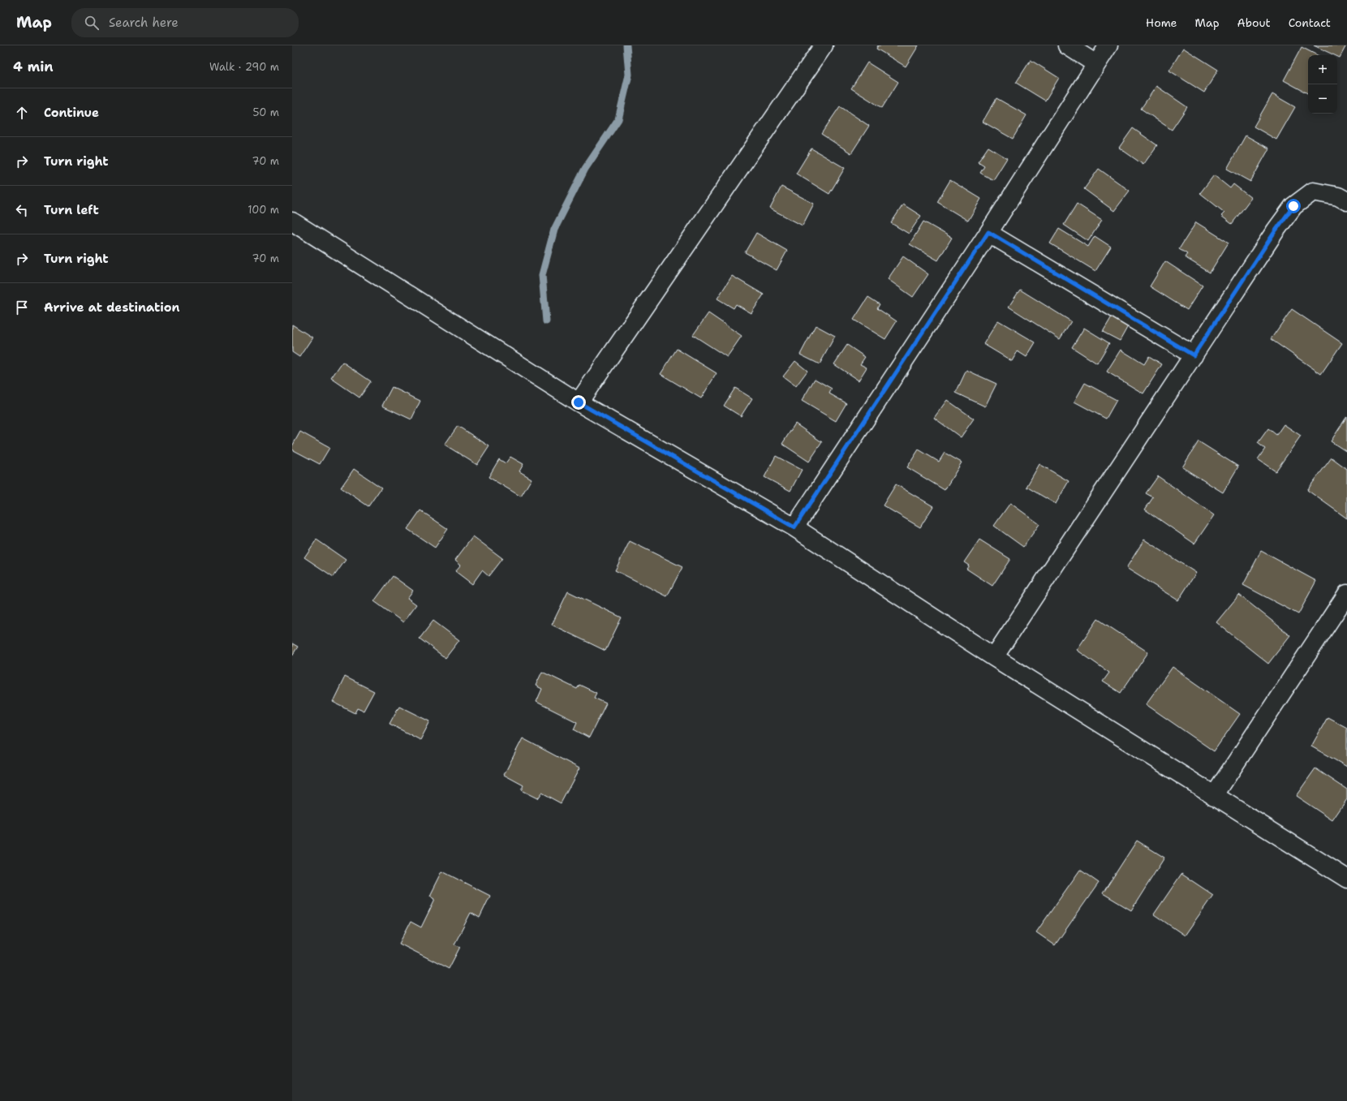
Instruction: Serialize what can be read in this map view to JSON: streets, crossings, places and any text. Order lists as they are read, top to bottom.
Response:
{
  "page": {
    "header": "Map",
    "search": "Search here",
    "nav": [
      "Home",
      "Map",
      "About",
      "Contact"
    ],
    "heading": ["4 min", "Walk · 290 m"],
    "map_buttons": ["+", "−"],
    "list": [
      ["Continue", "50 m"],
      ["Turn right", "70 m"],
      ["Turn left", "100 m"],
      ["Turn right", "70 m"],
      "Arrive at destination"
    ]
  }
}
